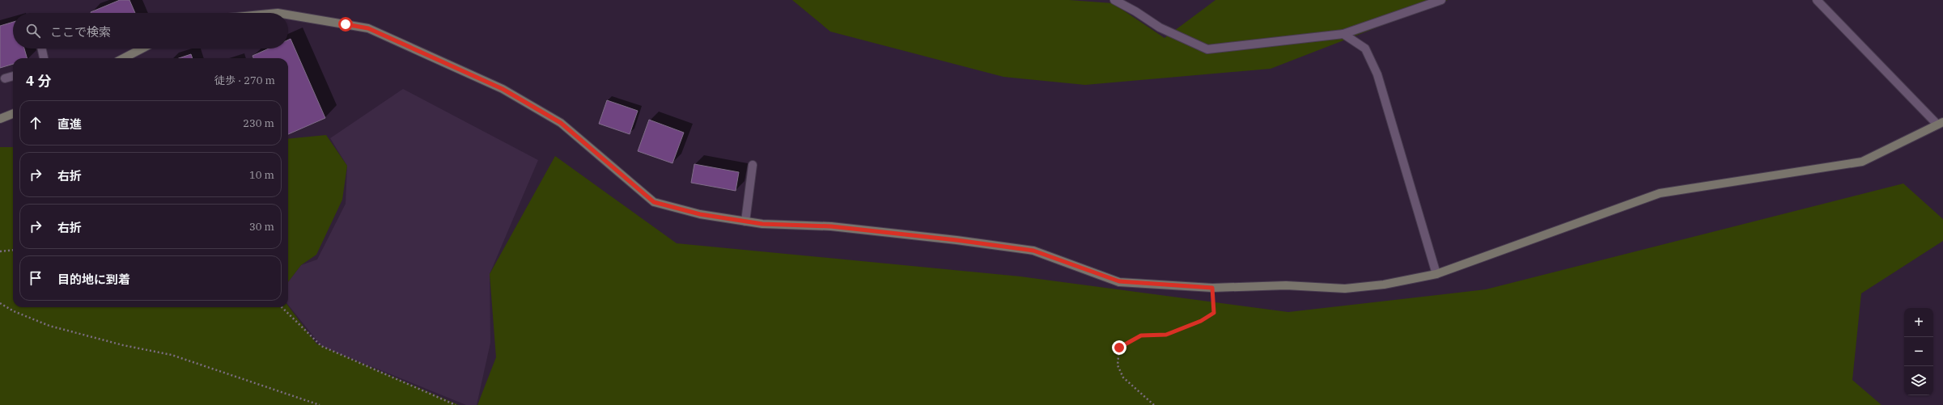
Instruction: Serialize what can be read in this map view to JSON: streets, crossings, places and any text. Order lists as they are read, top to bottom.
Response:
{
  "page": {
    "search": "ここで検索",
    "heading": ["4 分", "徒歩 · 270 m"],
    "list": [
      ["直進", "230 m"],
      ["右折", "10 m"],
      ["右折", "30 m"],
      "目的地に到着"
    ],
    "map_buttons": ["+", "−"]
  }
}
